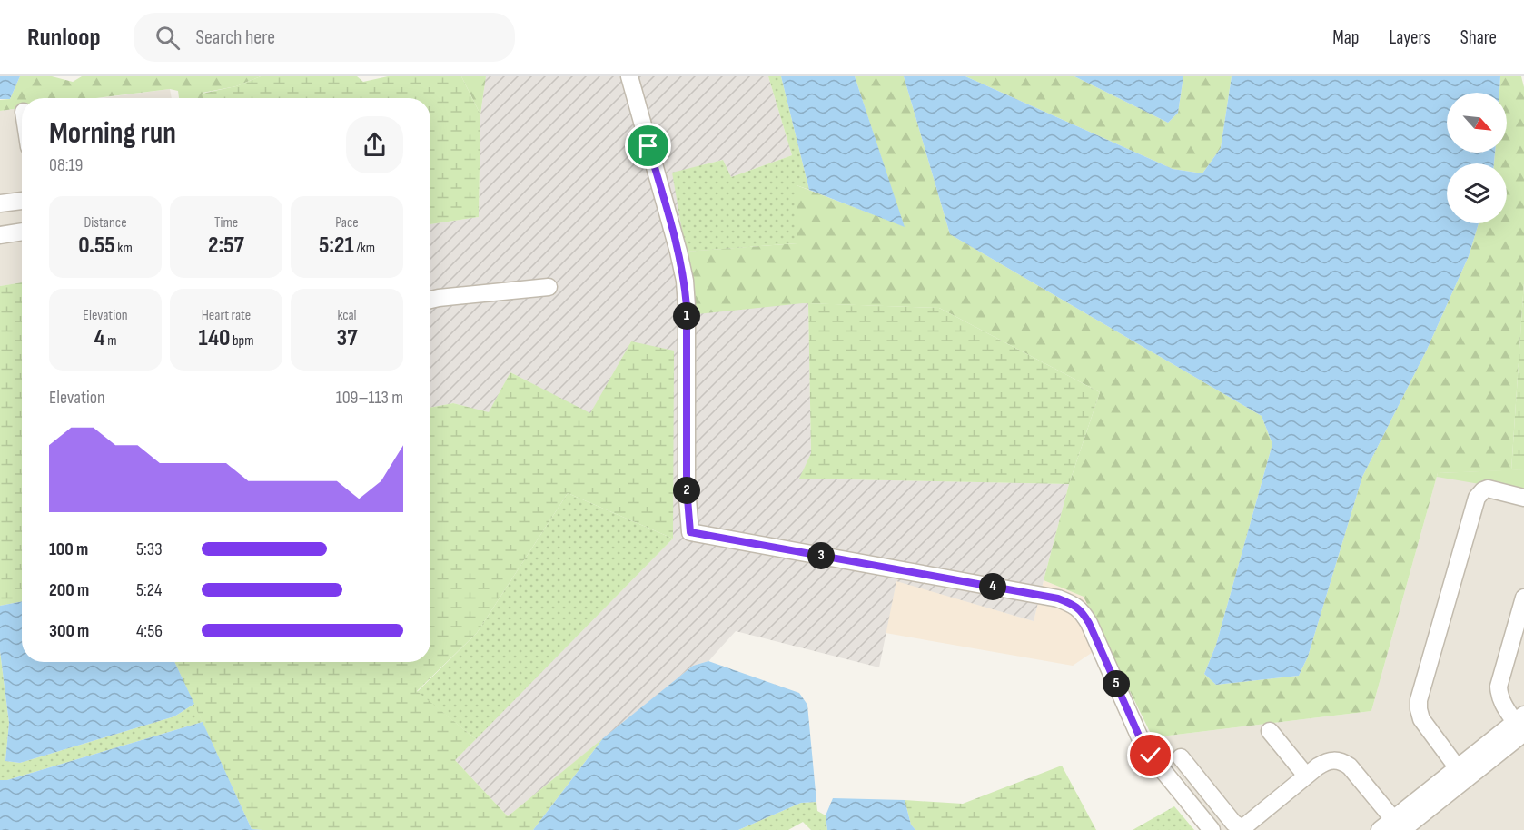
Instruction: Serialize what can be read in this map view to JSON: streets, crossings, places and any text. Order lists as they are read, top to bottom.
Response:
{
  "north": "bottom right",
  "page": {
    "header": "Runloop",
    "search": "Search here",
    "nav": ["Map", "Layers", "Share"],
    "heading": ["Morning run", "08:19"],
    "stats": [
      ["Distance", "0.55 km"],
      ["Time", "2:57"],
      ["Pace", "5:21 /km"],
      ["Elevation", "4 m"],
      ["Heart rate", "140 bpm"],
      ["kcal", "37"]
    ],
    "pins": [
      "1",
      "2",
      "3",
      "4",
      "5"
    ],
    "chart": ["Elevation", "109–113 m"],
    "list": [
      {
        "name": "100 m",
        "note": "5:33"
      },
      {
        "name": "200 m",
        "note": "5:24"
      },
      {
        "name": "300 m",
        "note": "4:56"
      }
    ]
  }
}
